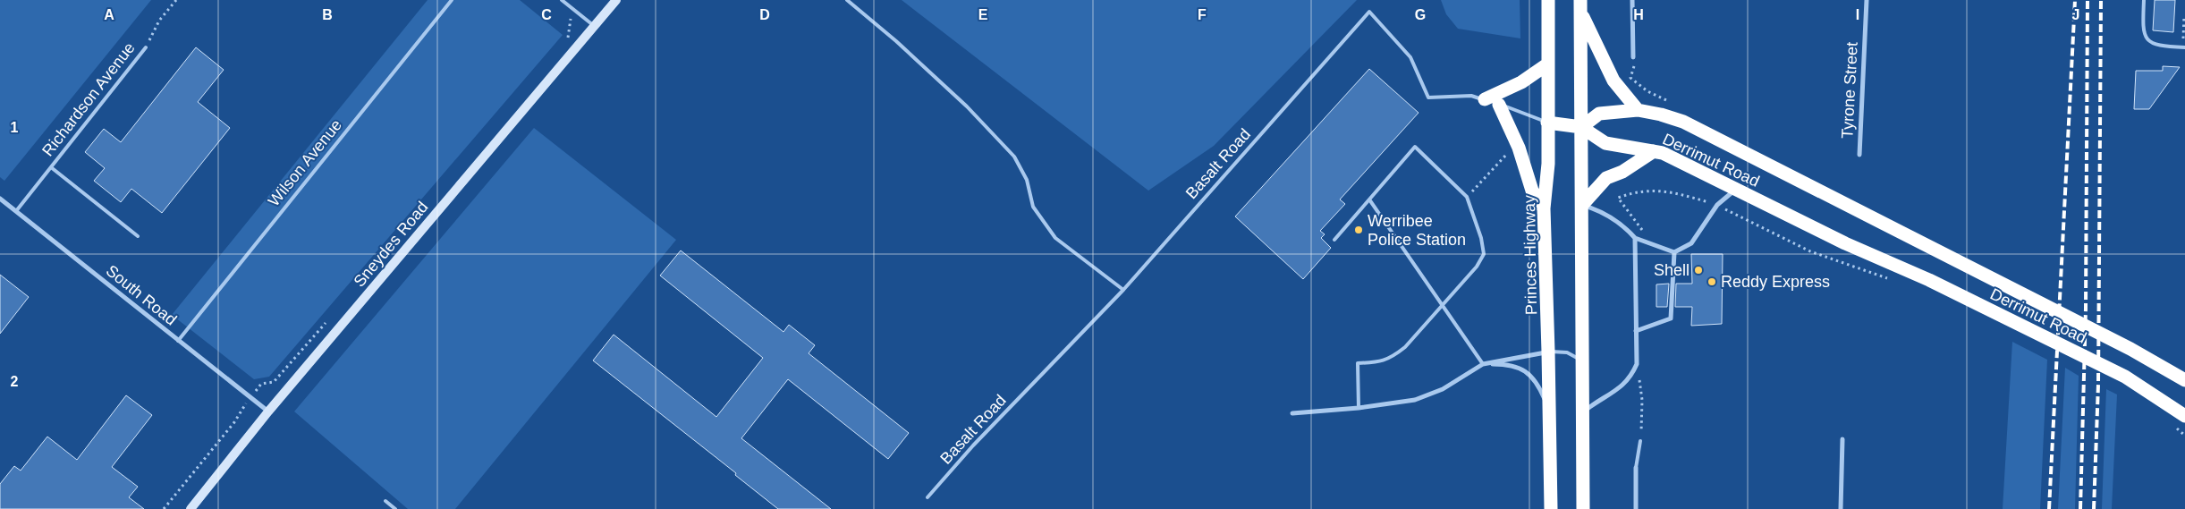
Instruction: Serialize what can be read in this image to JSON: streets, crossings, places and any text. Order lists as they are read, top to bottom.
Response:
{
  "streets": {
    "highway": ["Derrimut Road", "Princes Highway"],
    "main road": ["Sneydes Road"],
    "street": ["Tyrone Street", "South Road"],
    "lane": ["Richardson Avenue", "Wilson Avenue", "Basalt Road"]
  },
  "crossings": [
    ["Richardson Avenue", "South Road"],
    ["Wilson Avenue", "South Road"],
    ["Basalt Road", "Princes Highway"],
    ["Sneydes Road", "South Road"]
  ],
  "places": ["Werribee Police Station", "Shell", "Reddy Express"],
  "grid": {
    "columns": [
      "A",
      "B",
      "C",
      "D",
      "E",
      "F",
      "G",
      "H",
      "I",
      "J"
    ],
    "rows": ["1", "2"]
  }
}
